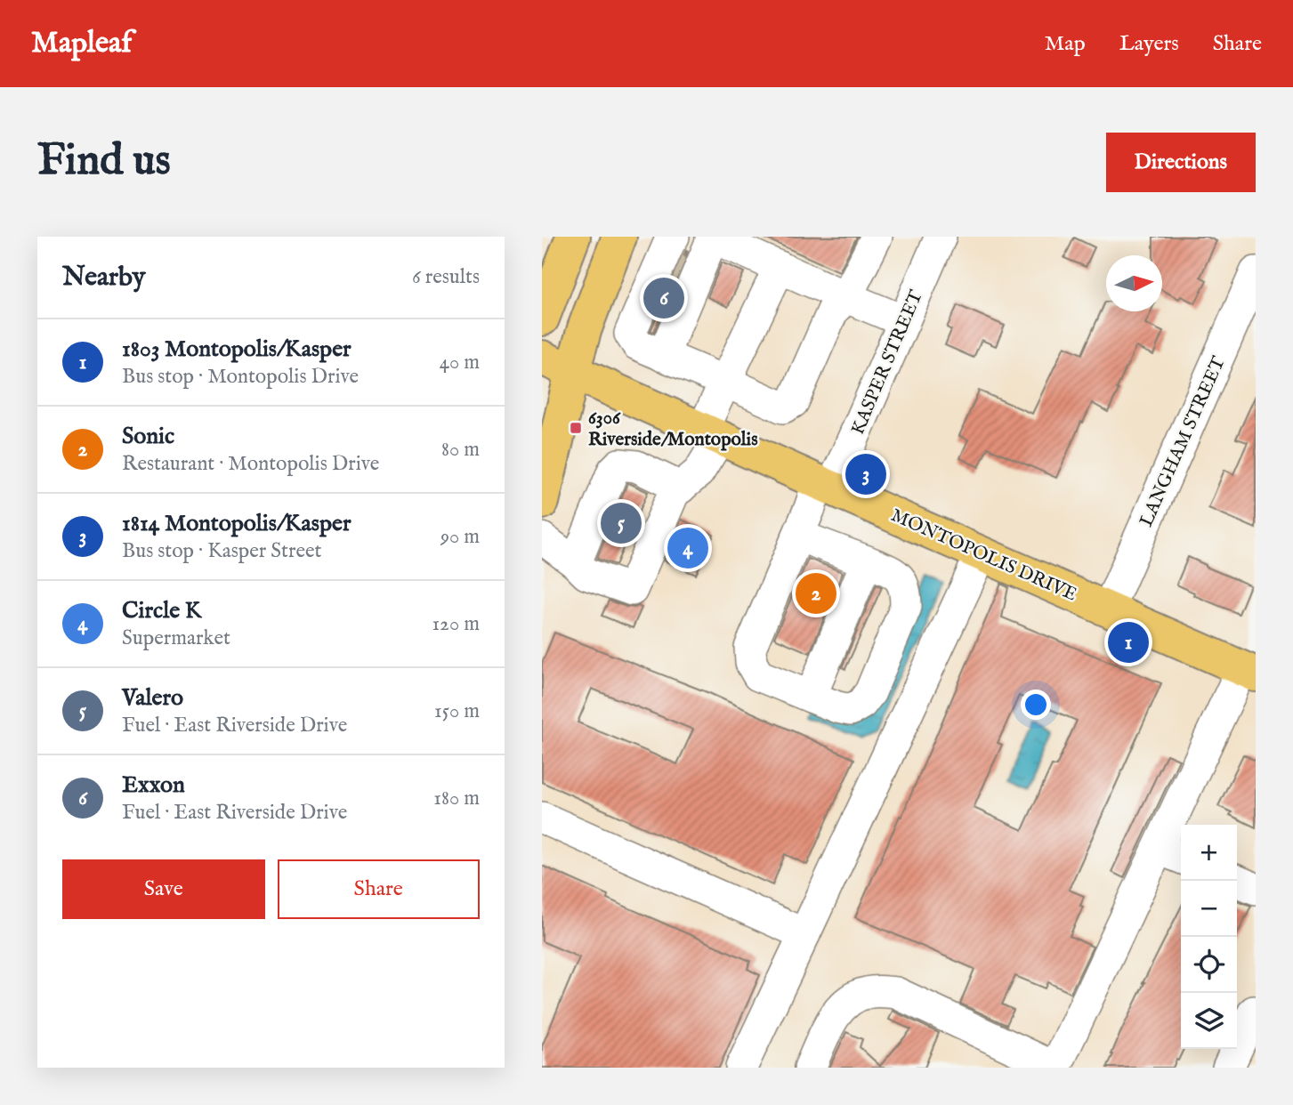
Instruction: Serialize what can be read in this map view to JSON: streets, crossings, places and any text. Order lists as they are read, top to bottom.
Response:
{
  "streets": {
    "main road": ["MONTOPOLIS DRIVE"],
    "street": ["KASPER STREET", "LANGHAM STREET"]
  },
  "crossings": [
    ["KASPER STREET", "MONTOPOLIS DRIVE"],
    ["LANGHAM STREET", "MONTOPOLIS DRIVE"]
  ],
  "places": {
    "transit": ["6306 Riverside/Montopolis"]
  },
  "north": "right",
  "page": {
    "header": "Mapleaf",
    "nav": ["Map", "Layers", "Share"],
    "buttons": [
      "Directions",
      ["Save", "Share"]
    ],
    "title": "Find us",
    "heading": ["Nearby", "6 results"],
    "pins": [
      "6",
      "3",
      "5",
      "4",
      "2",
      "1"
    ],
    "list": [
      {
        "mark": "1",
        "name": "1803 Montopolis/Kasper",
        "note": "Bus stop · Montopolis Drive",
        "value": "40 m"
      },
      {
        "mark": "2",
        "name": "Sonic",
        "note": "Restaurant · Montopolis Drive",
        "value": "80 m"
      },
      {
        "mark": "3",
        "name": "1814 Montopolis/Kasper",
        "note": "Bus stop · Kasper Street",
        "value": "90 m"
      },
      {
        "mark": "4",
        "name": "Circle K",
        "note": "Supermarket",
        "value": "120 m"
      },
      {
        "mark": "5",
        "name": "Valero",
        "note": "Fuel · East Riverside Drive",
        "value": "150 m"
      },
      {
        "mark": "6",
        "name": "Exxon",
        "note": "Fuel · East Riverside Drive",
        "value": "180 m"
      }
    ],
    "map_buttons": ["+", "−"]
  }
}
